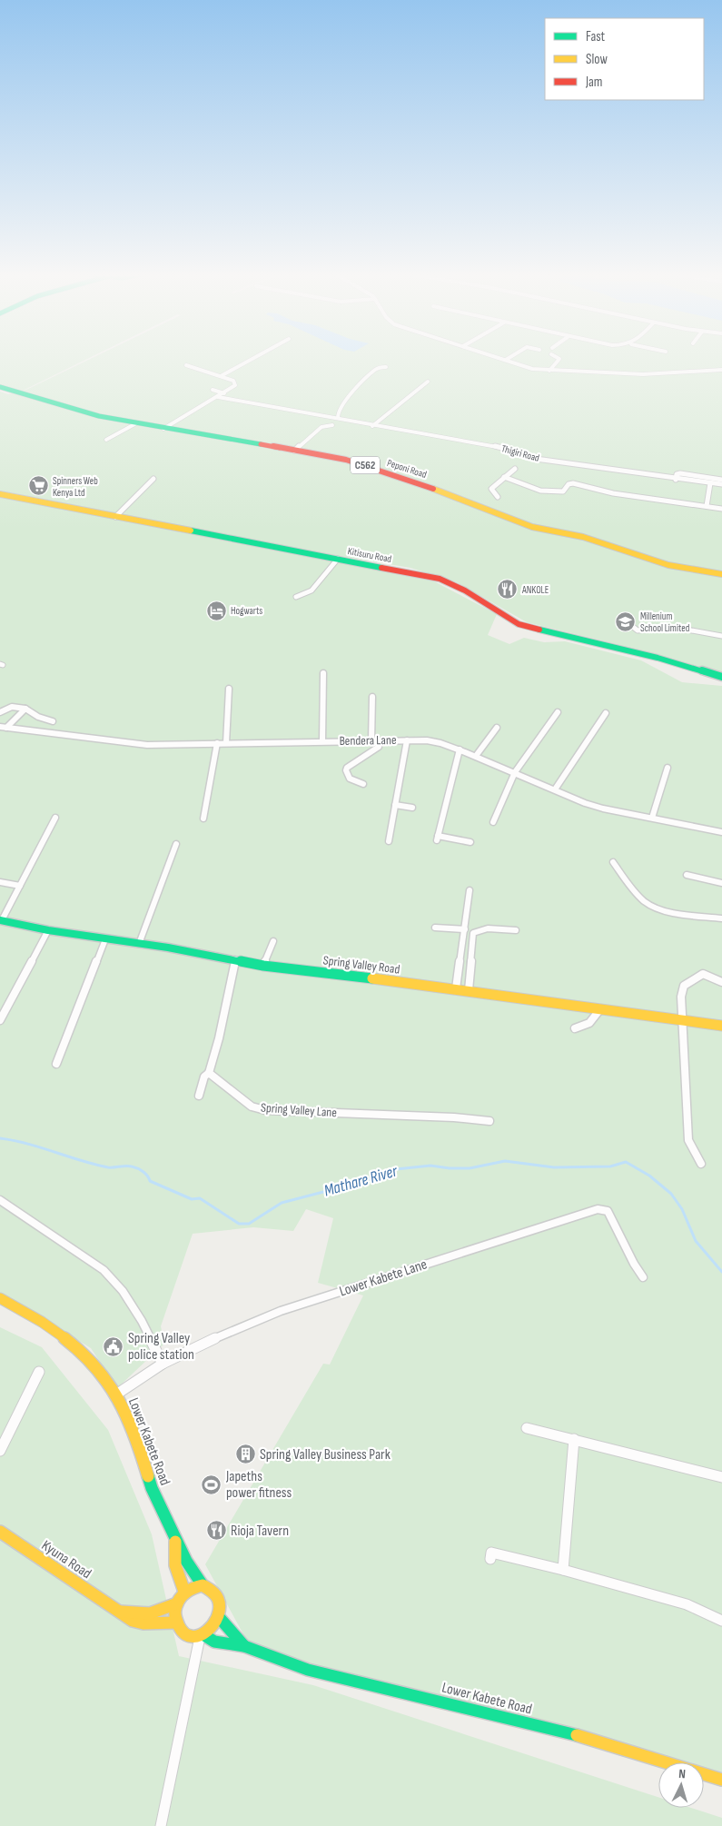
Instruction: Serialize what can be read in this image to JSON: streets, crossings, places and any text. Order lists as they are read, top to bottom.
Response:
{
  "streets": {
    "main road": [
      "C562",
      "Peponi Road",
      "Kitisuru Road",
      "Spring Valley Road",
      "Lower Kabete Road",
      "Kyuna Road"
    ],
    "street": [
      "Thigiri Road",
      "Bendera Lane",
      "Spring Valley Lane",
      "Lower Kabete Lane"
    ]
  },
  "crossings": [
    ["Lower Kabete Lane", "Lower Kabete Road"],
    ["Lower Kabete Road", "Kyuna Road"]
  ],
  "water": ["Mathare River"],
  "places": {
    "supermarket": ["Spinners Web Kenya Ltd"],
    "restaurant": ["ANKOLE", "Rioja Tavern"],
    "hotel": ["Hogwarts"],
    "school or university": ["Millenium School Limited"],
    "public building": ["Spring Valley police station"],
    "building": ["Spring Valley Business Park"],
    "sports": ["Japeths power fitness"]
  },
  "legend": ["Fast", "Slow", "Jam"],
  "north": "top"
}
